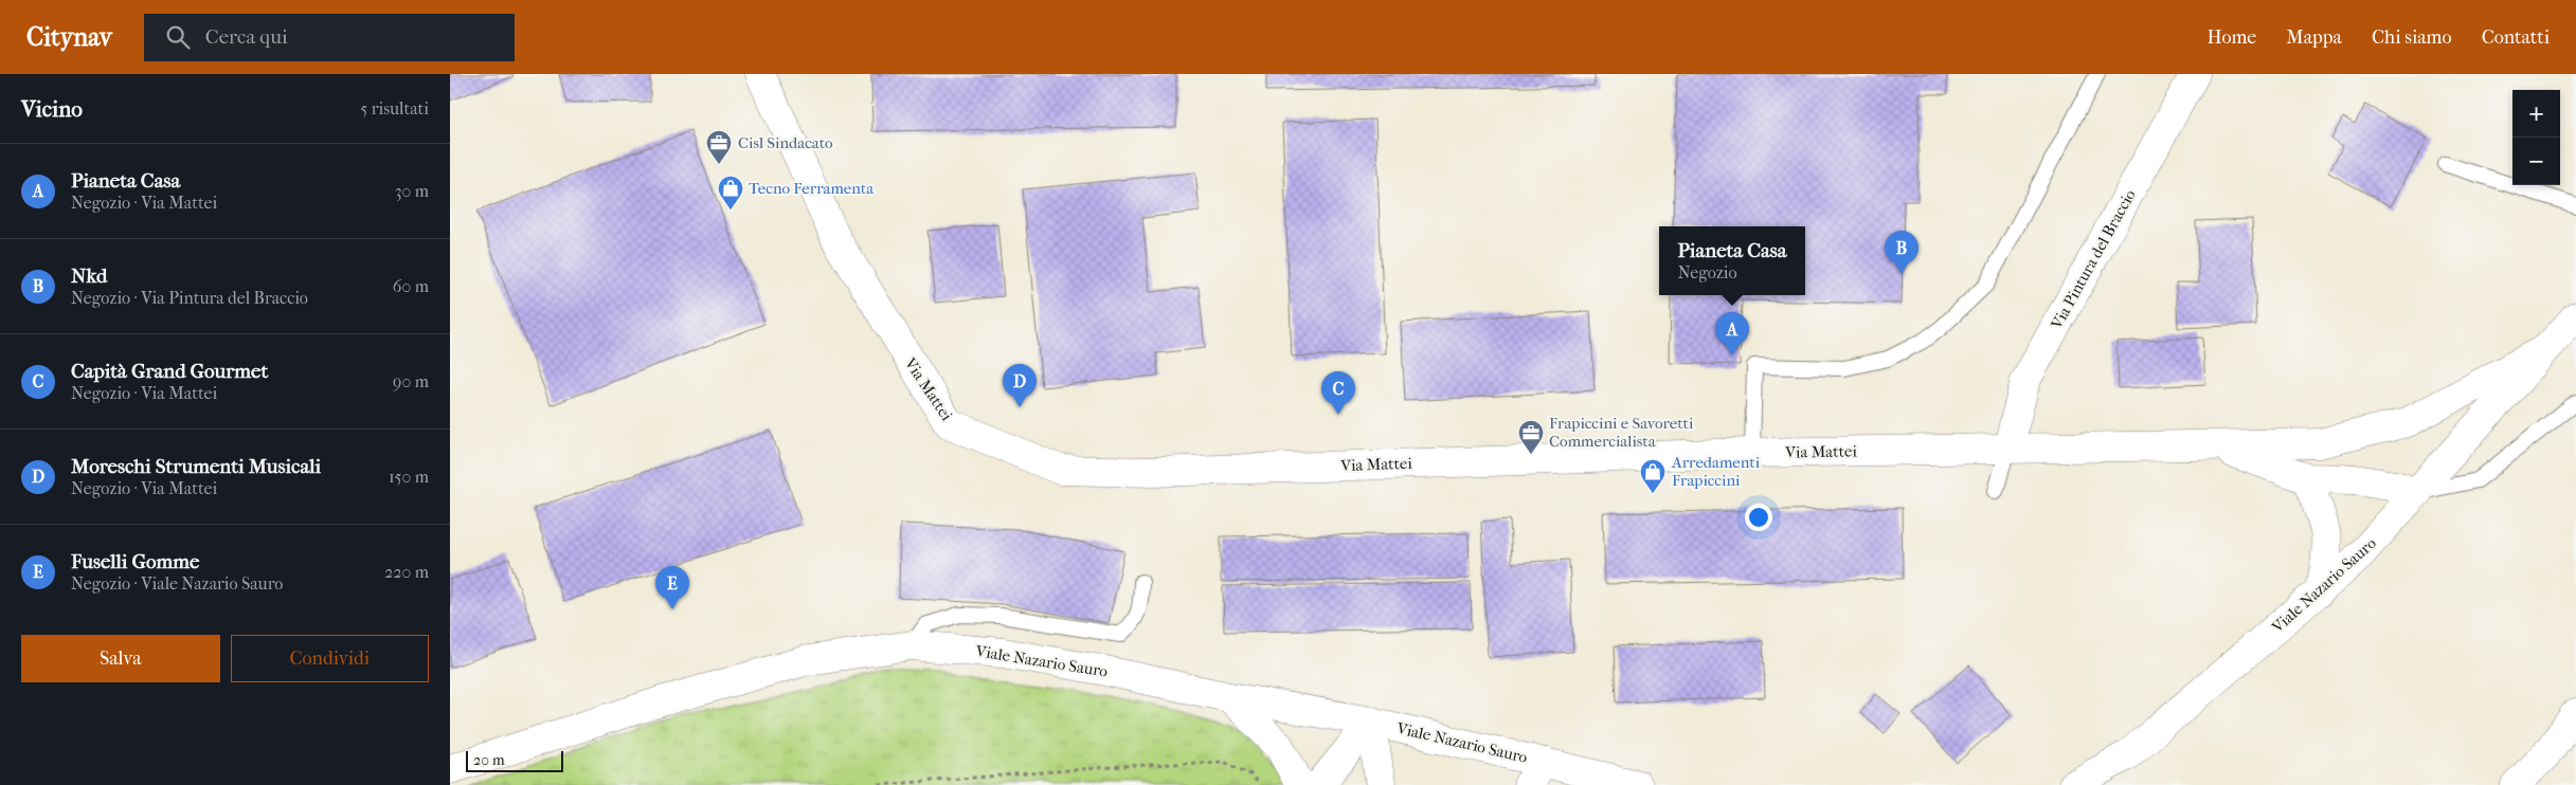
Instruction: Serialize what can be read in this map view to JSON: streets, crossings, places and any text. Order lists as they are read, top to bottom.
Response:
{
  "streets": {
    "street": ["Via Pintura del Braccio", "Via Mattei", "Viale Nazario Sauro"]
  },
  "crossings": [
    ["Via Pintura del Braccio", "Via Mattei"],
    ["Via Mattei", "Viale Nazario Sauro"]
  ],
  "places": {
    "office": ["Cisl Sindacato", "Frapiccini e Savoretti Commercialista"],
    "shop": ["Tecno Ferramenta", "Arredamenti Frapiccini"]
  },
  "scale_bar": "20 m",
  "page": {
    "header": "Citynav",
    "search": "Cerca qui",
    "nav": [
      "Home",
      "Mappa",
      "Chi siamo",
      "Contatti"
    ],
    "heading": ["Vicino", "5 risultati"],
    "map_buttons": ["+", "−"],
    "list": [
      {
        "mark": "A",
        "name": "Pianeta Casa",
        "note": "Negozio · Via Mattei",
        "value": "30 m"
      },
      {
        "mark": "B",
        "name": "Nkd",
        "note": "Negozio · Via Pintura del Braccio",
        "value": "60 m"
      },
      {
        "mark": "C",
        "name": "Capità Grand Gourmet",
        "note": "Negozio · Via Mattei",
        "value": "90 m"
      },
      {
        "mark": "D",
        "name": "Moreschi Strumenti Musicali",
        "note": "Negozio · Via Mattei",
        "value": "150 m"
      },
      {
        "mark": "E",
        "name": "Fuselli Gomme",
        "note": "Negozio · Viale Nazario Sauro",
        "value": "220 m"
      }
    ],
    "popup": ["Pianeta Casa", "Negozio"],
    "pins": [
      "B",
      "A",
      "D",
      "C",
      "E"
    ],
    "buttons": ["Salva", "Condividi"],
    "scale": "20 m"
  }
}
